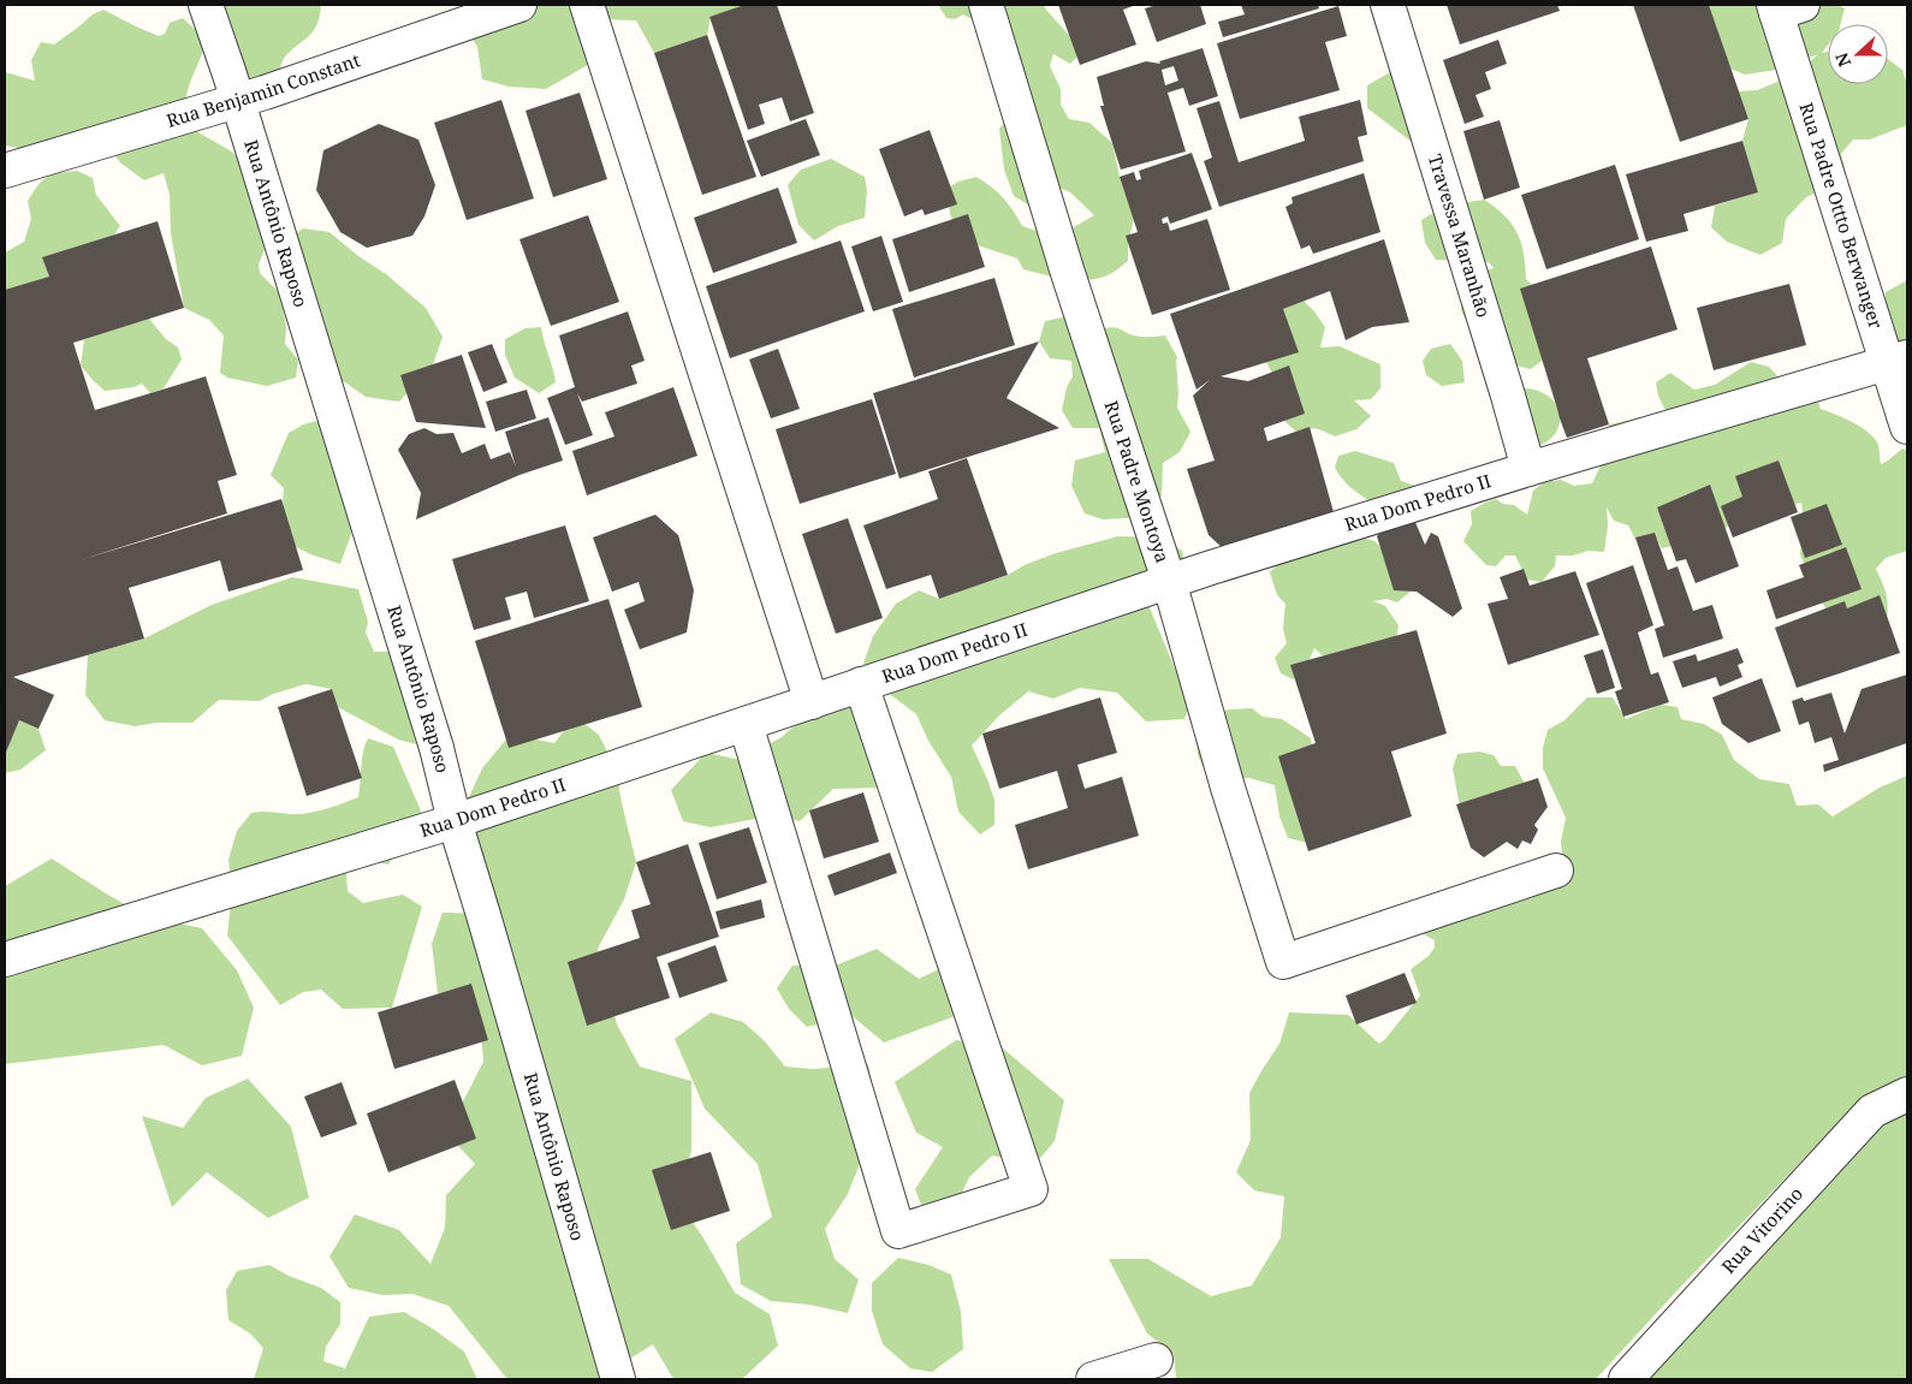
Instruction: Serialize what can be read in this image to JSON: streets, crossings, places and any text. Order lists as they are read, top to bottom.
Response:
{
  "streets": {
    "street": [
      "Rua Benjamin Constant",
      "Rua Padre Ottto Berwanger",
      "Rua Antônio Raposo",
      "Travessa Maranhão",
      "Rua Padre Montoya",
      "Rua Dom Pedro II",
      "Rua Vitorino"
    ]
  },
  "crossings": [
    ["Rua Benjamin Constant", "Rua Antônio Raposo"],
    ["Rua Padre Ottto Berwanger", "Rua Dom Pedro II"],
    ["Rua Antônio Raposo", "Rua Dom Pedro II"],
    ["Travessa Maranhão", "Rua Dom Pedro II"],
    ["Rua Padre Montoya", "Rua Dom Pedro II"]
  ],
  "north": "left"
}
